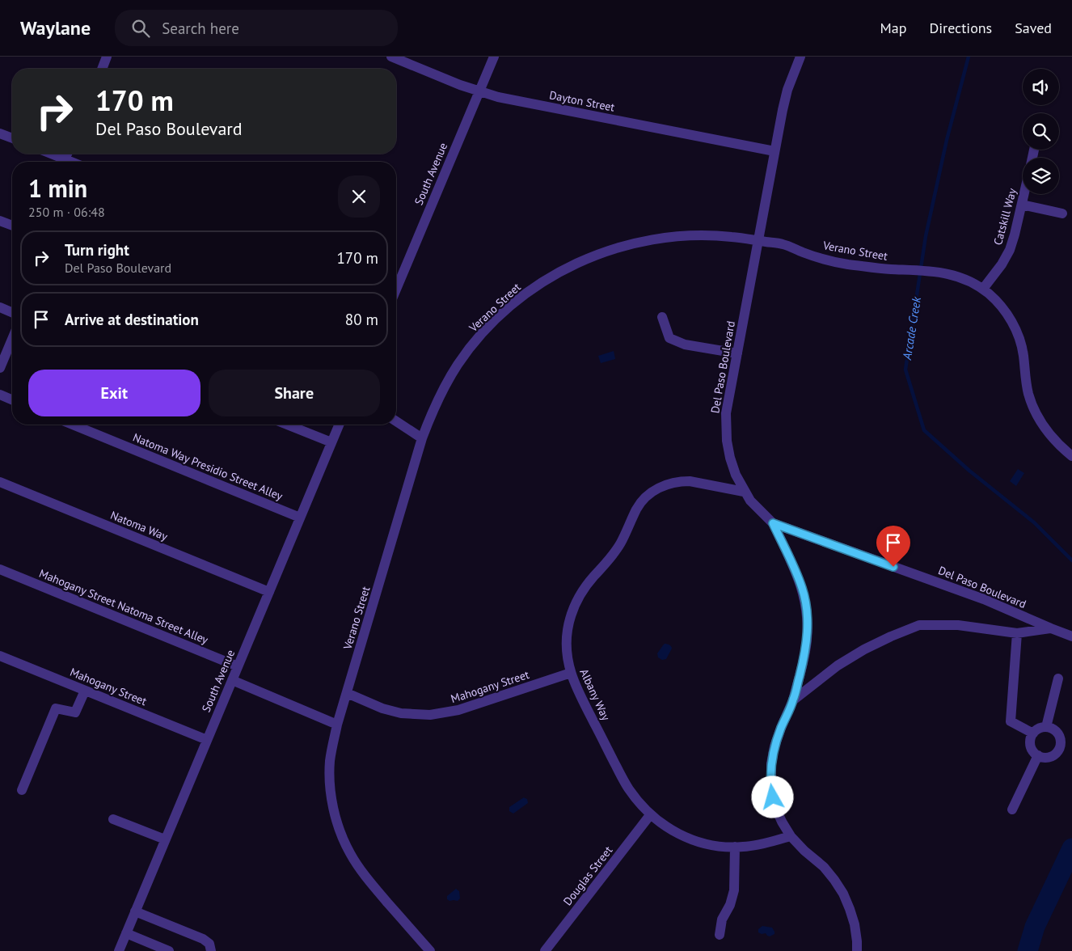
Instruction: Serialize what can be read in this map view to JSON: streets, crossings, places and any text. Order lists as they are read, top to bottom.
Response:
{
  "streets": {
    "street": [
      "Dayton Street",
      "South Avenue",
      "Catskill Way",
      "Verano Street",
      "Del Paso Boulevard",
      "Natoma Way Presidio Street Alley",
      "Natoma Way",
      "Mahogany Street Natoma Street Alley",
      "Mahogany Street",
      "Albany Way",
      "Douglas Street"
    ]
  },
  "crossings": [
    ["Dayton Street", "South Avenue"],
    ["Dayton Street", "Del Paso Boulevard"],
    ["South Avenue", "Natoma Way Presidio Street Alley"],
    ["South Avenue", "Natoma Way"],
    ["South Avenue", "Mahogany Street Natoma Street Alley"],
    ["South Avenue", "Mahogany Street"],
    ["Catskill Way", "Verano Street"],
    ["Verano Street", "Del Paso Boulevard"],
    ["Verano Street", "Mahogany Street"],
    ["Del Paso Boulevard", "Albany Way"],
    ["Mahogany Street", "Albany Way"],
    ["Albany Way", "Douglas Street"]
  ],
  "water": ["Arcade Creek"],
  "page": {
    "header": "Waylane",
    "search": "Search here",
    "nav": ["Map", "Directions", "Saved"],
    "turn": ["170 m", "Del Paso Boulevard"],
    "heading": ["1 min", "250 m · 06:48"],
    "list": [
      {
        "name": "Turn right",
        "note": "Del Paso Boulevard",
        "value": "170 m"
      },
      {
        "name": "Arrive at destination",
        "value": "80 m"
      }
    ],
    "buttons": ["Exit", "Share"]
  }
}
